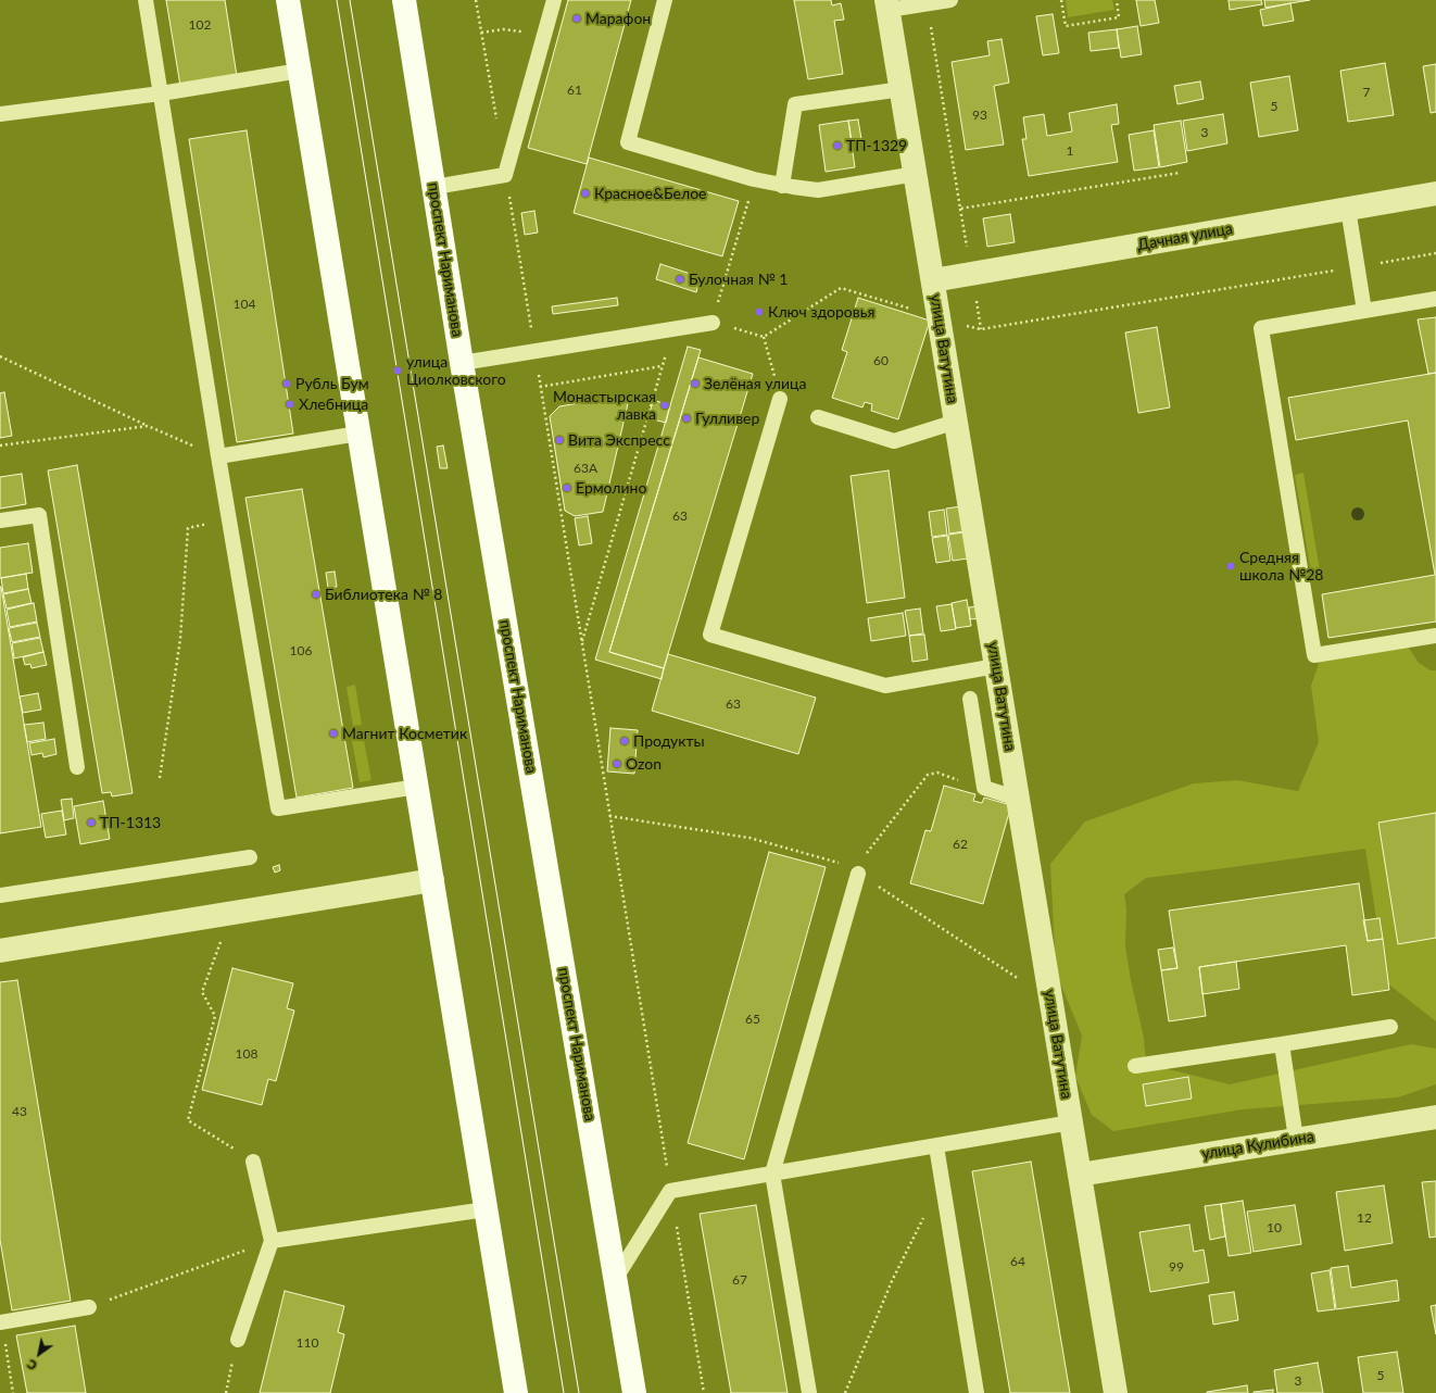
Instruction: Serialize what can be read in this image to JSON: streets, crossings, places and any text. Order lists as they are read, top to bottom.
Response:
{
  "streets": {
    "main road": ["проспект Нариманова"],
    "street": ["Дачная улица", "улица Ватутина", "улица Кулибина"]
  },
  "crossings": [
    ["Дачная улица", "улица Ватутина"],
    ["улица Ватутина", "улица Кулибина"]
  ],
  "places": [
    "Марафон",
    "ТП-1329",
    "Красное&Белое",
    "Булочная № 1",
    "Ключ здоровья",
    "улица Циолковского",
    "Рубль Бум",
    "Зелёная улица",
    "Хлебница",
    "Монастырская лавка",
    "Гулливер",
    "Вита Экспресс",
    "Ермолино",
    "Средняя школа №28",
    "Библиотека № 8",
    "Магнит Косметик",
    "Продукты",
    "Ozon",
    "ТП-1313"
  ],
  "house_numbers": [
    "102",
    "61",
    "7",
    "5",
    "93",
    "3",
    "1",
    "104",
    "60",
    "63А",
    "63",
    "106",
    "63",
    "62",
    "65",
    "108",
    "43",
    "12",
    "10",
    "64",
    "99",
    "67",
    "110",
    "5",
    "3"
  ],
  "north": "bottom left"
}
